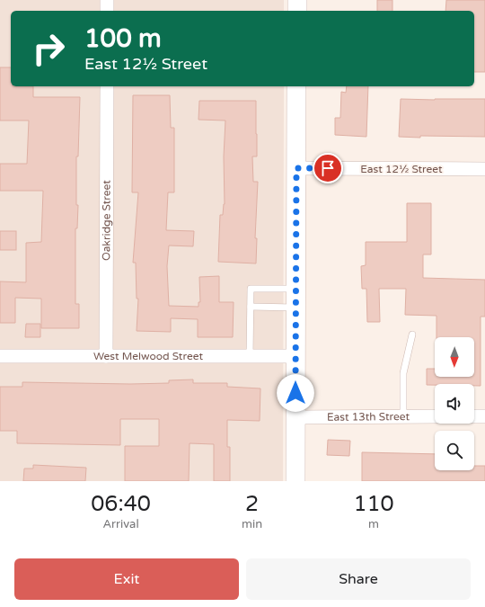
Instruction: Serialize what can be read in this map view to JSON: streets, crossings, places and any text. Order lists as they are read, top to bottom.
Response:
{
  "streets": {
    "street": [
      "East 12½ Street",
      "Oakridge Street",
      "West Melwood Street",
      "East 13th Street"
    ]
  },
  "crossings": [
    ["Oakridge Street", "West Melwood Street"]
  ],
  "north": "bottom",
  "page": {
    "turn": ["100 m", "East 12½ Street"],
    "eta": [
      "06:40",
      "Arrival",
      "2",
      "min",
      "110",
      "m"
    ],
    "buttons": ["Exit", "Share"]
  }
}
